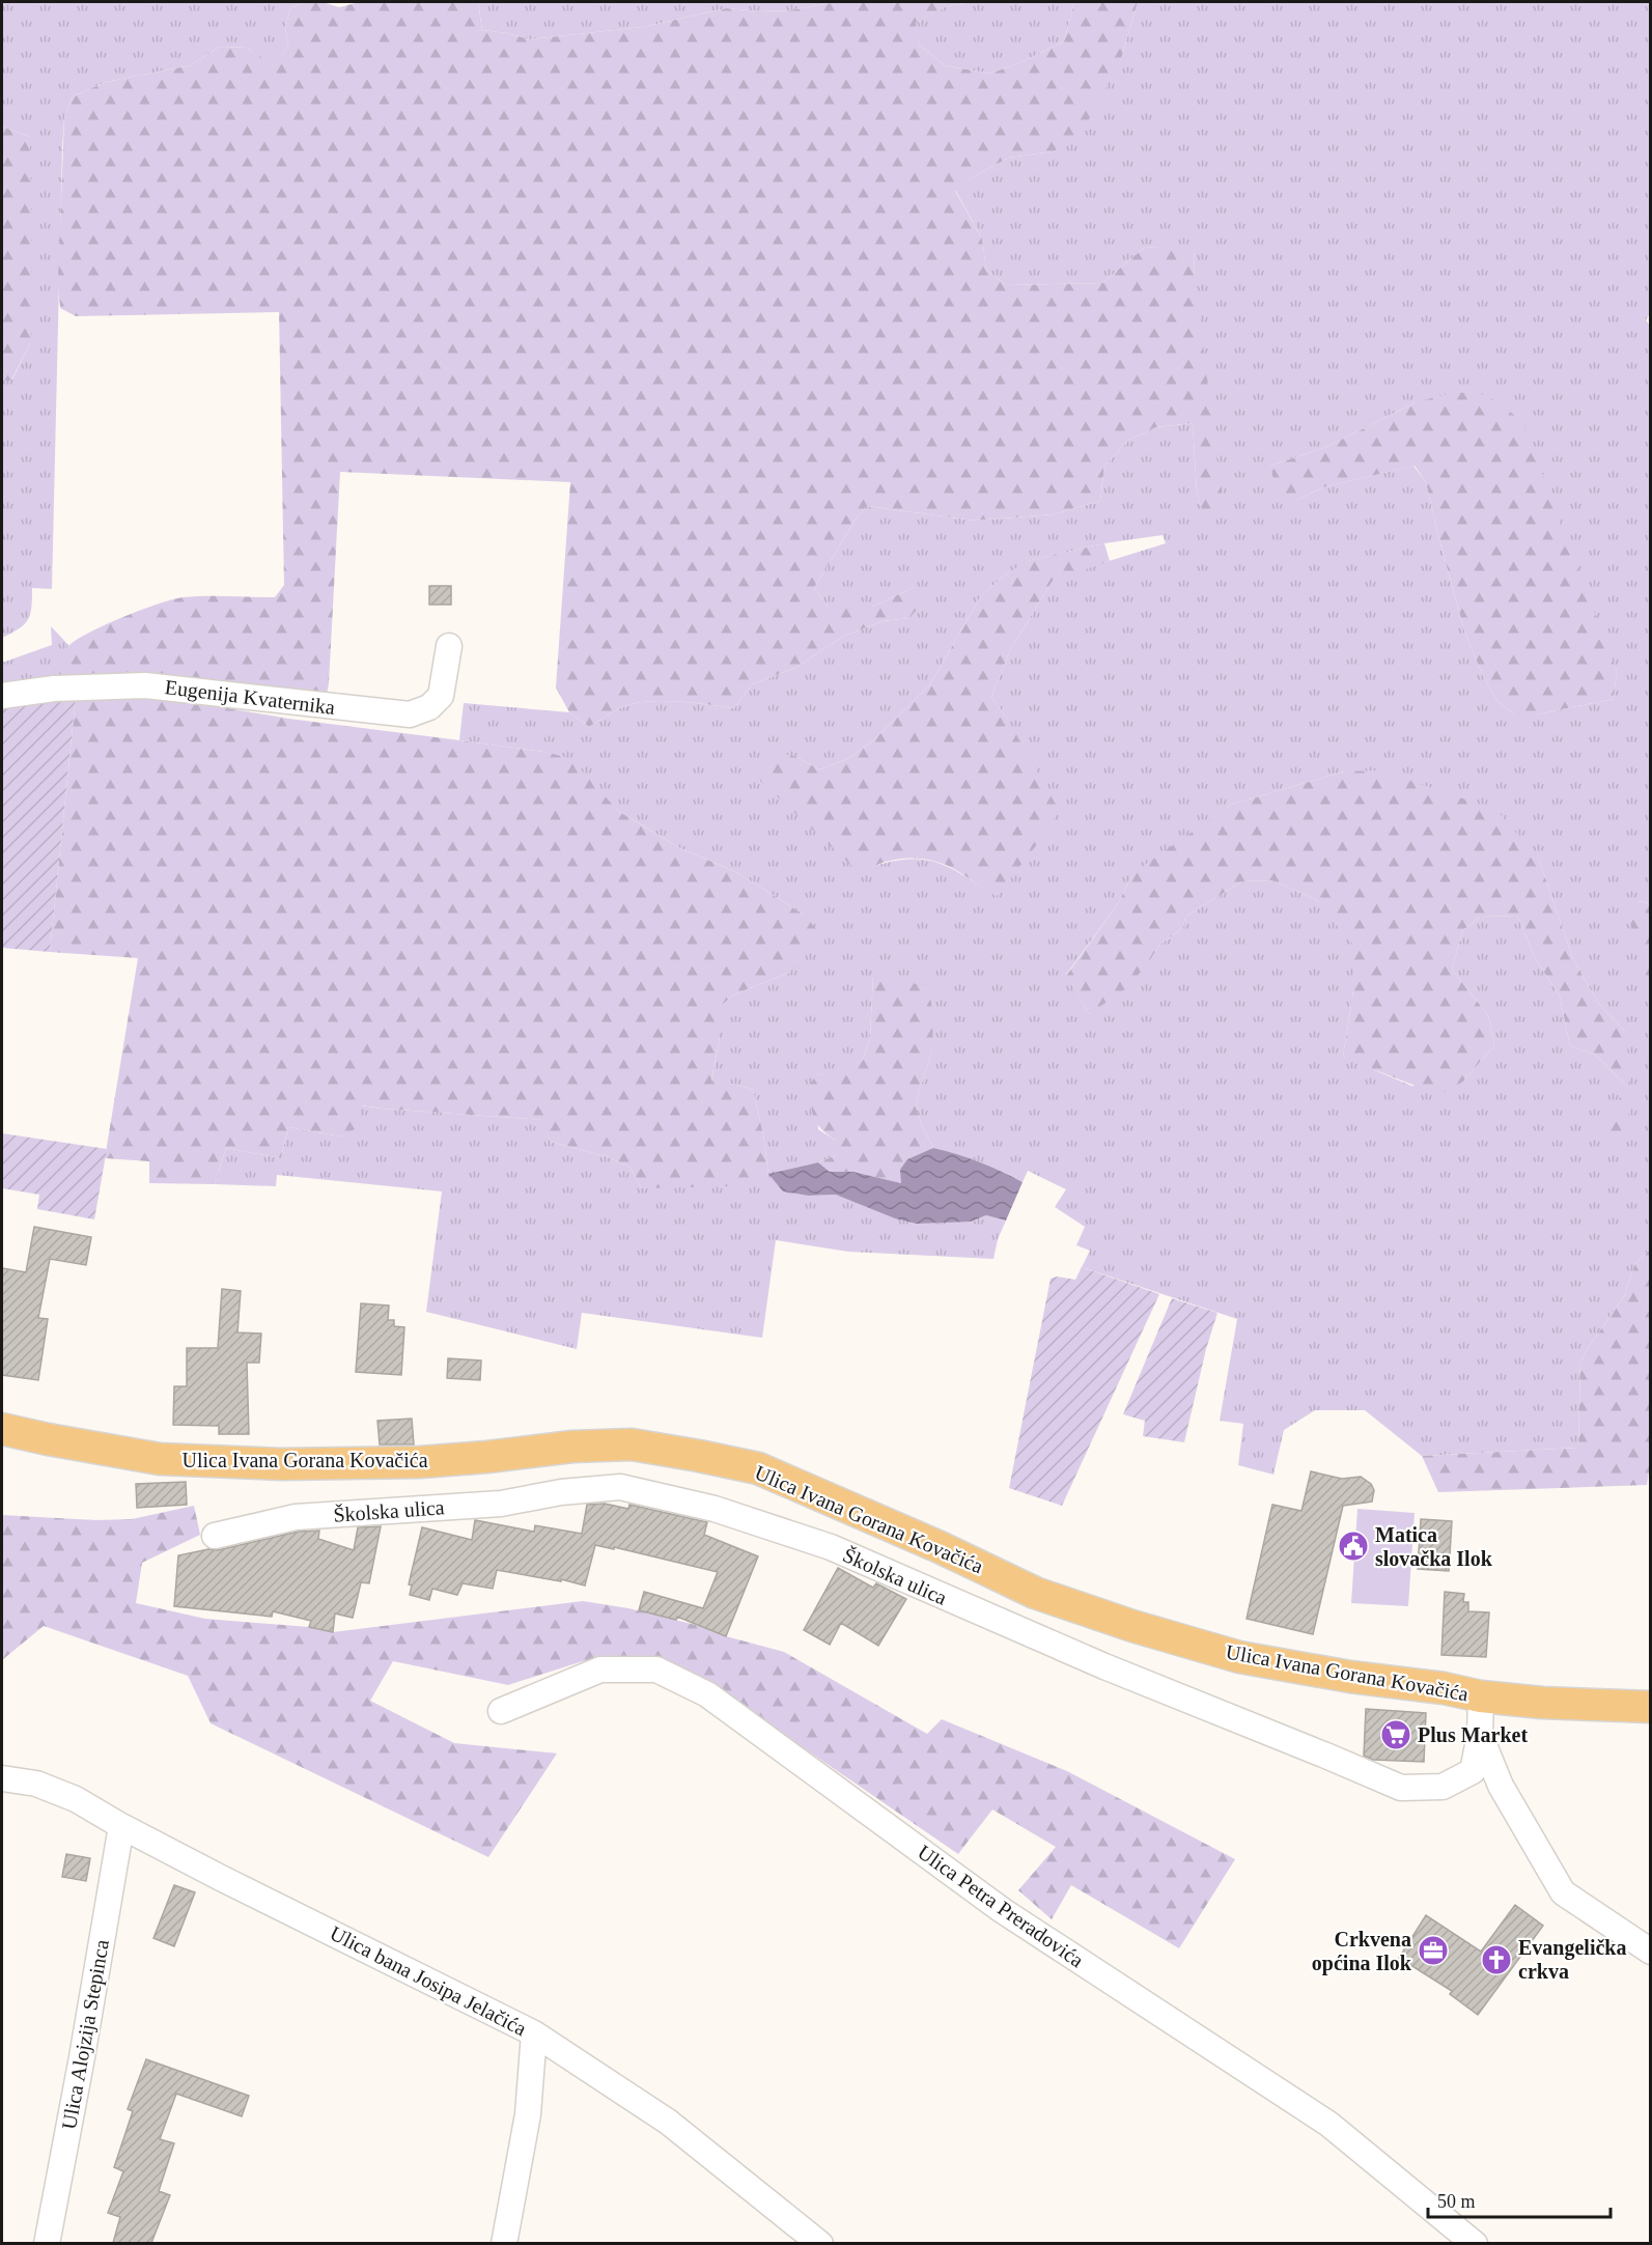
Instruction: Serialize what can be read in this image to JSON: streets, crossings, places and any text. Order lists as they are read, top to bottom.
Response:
{
  "streets": {
    "main road": ["Ulica Ivana Gorana Kovačića"],
    "street": [
      "Eugenija Kvaternika",
      "Školska ulica",
      "Ulica Petra Preradovića",
      "Ulica bana Josipa Jelačića",
      "Ulica Alojzija Stepinca"
    ]
  },
  "crossings": [
    ["Ulica Ivana Gorana Kovačića", "Školska ulica"],
    ["Ulica bana Josipa Jelačića", "Ulica Alojzija Stepinca"]
  ],
  "places": {
    "public building": ["Matica slovačka Ilok"],
    "supermarket": ["Plus Market"],
    "office": ["Crkvena općina Ilok"],
    "church": ["Evangelička crkva"]
  },
  "scale_bar": "50 m"
}
